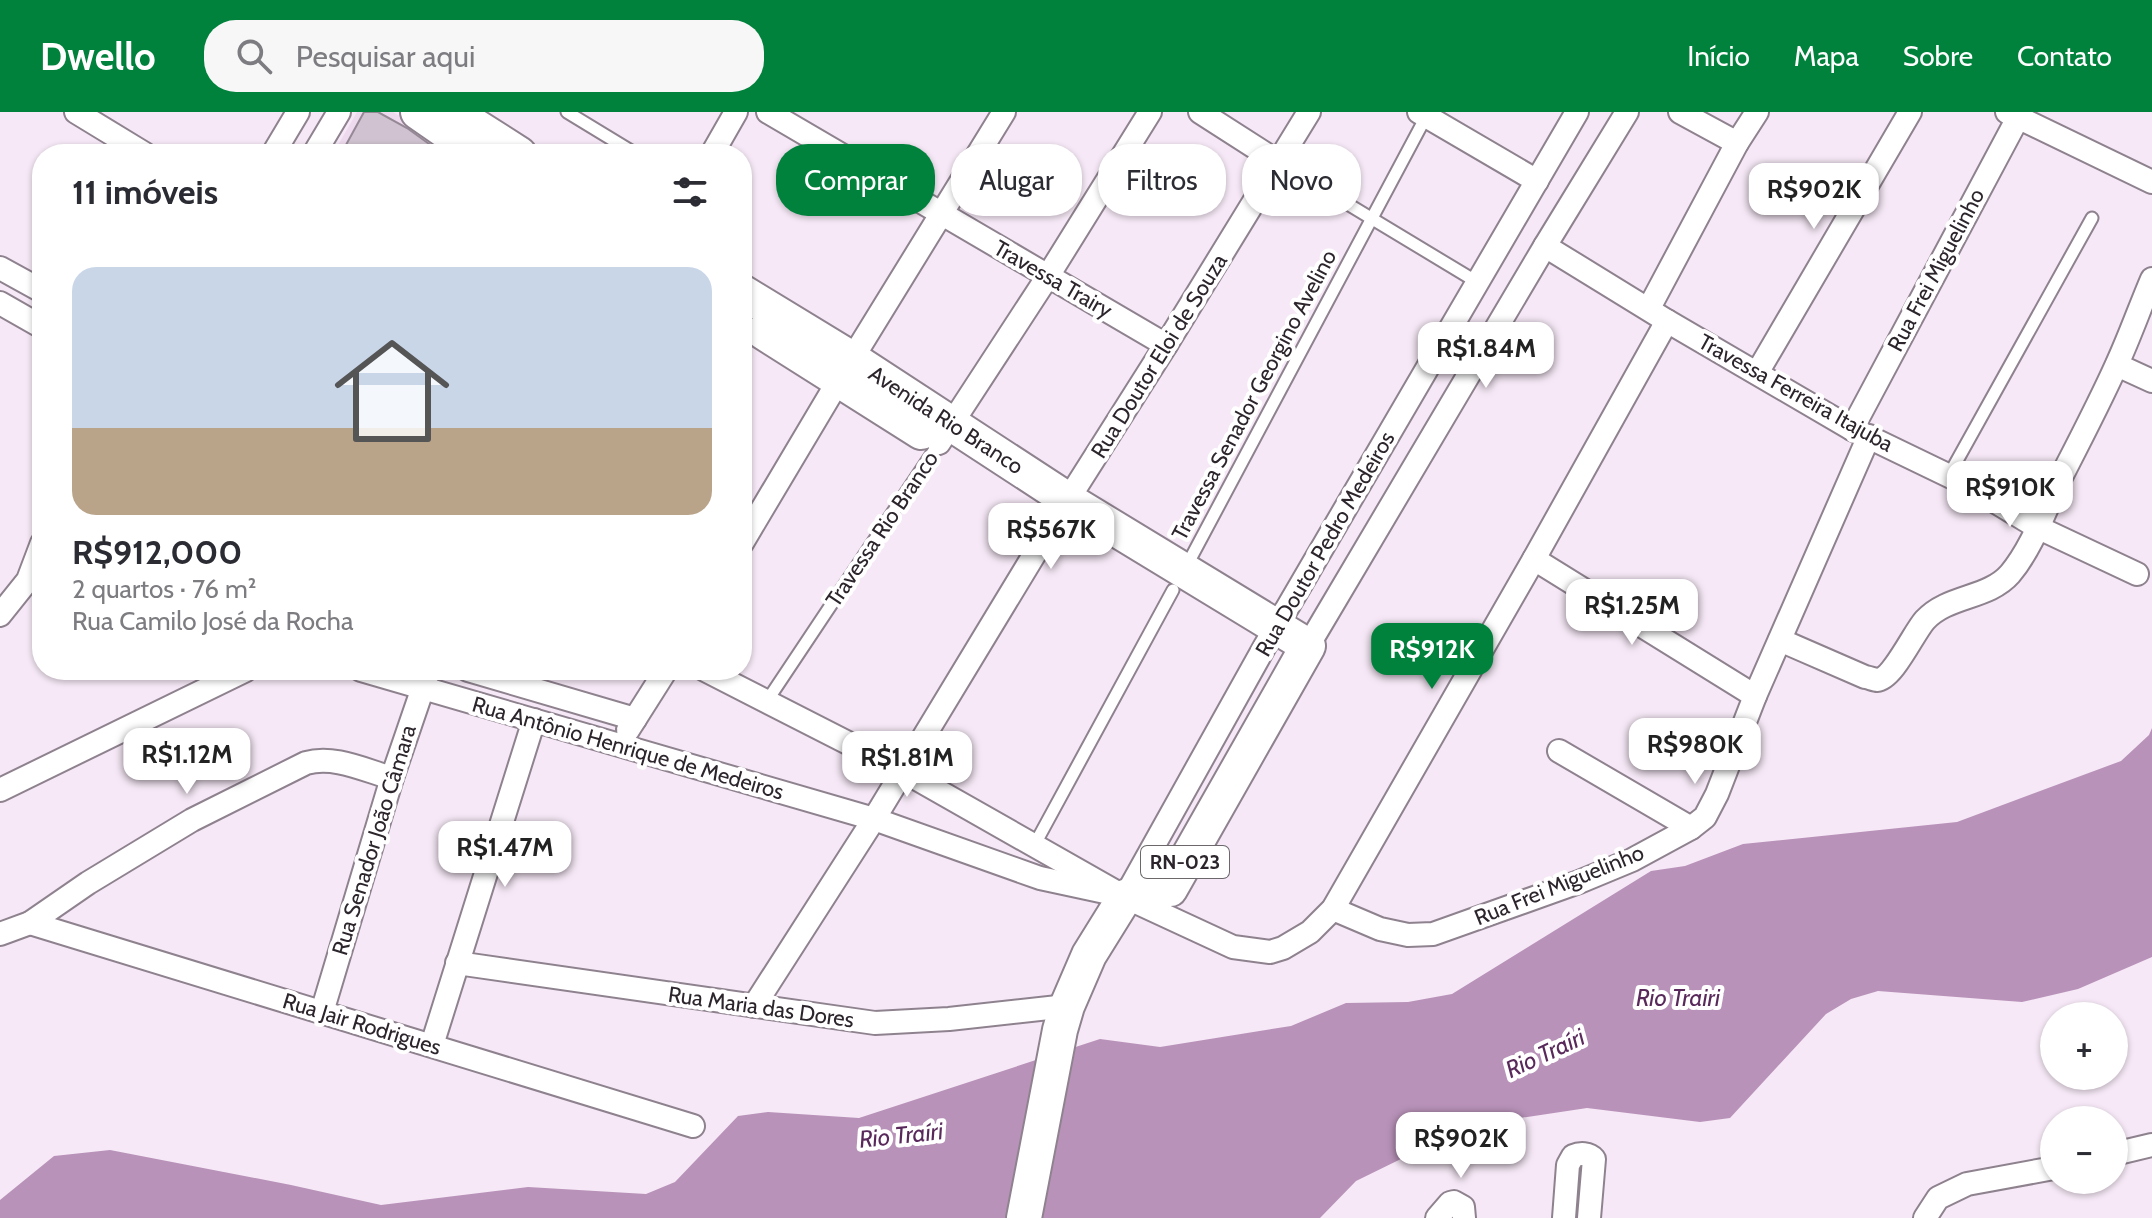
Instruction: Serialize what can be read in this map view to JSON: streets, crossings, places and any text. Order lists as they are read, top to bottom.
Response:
{
  "streets": {
    "main road": ["Avenida Rio Branco", "Rua Doutor Pedro Medeiros", "RN-023"],
    "street": [
      "Rua Frei Miguelinho",
      "Travessa Trairy",
      "Rua Doutor Eloi de Souza",
      "Travessa Ferreira Itajuba",
      "Travessa Rio Branco",
      "Rua Antônio Henrique de Medeiros",
      "Rua Senador João Câmara",
      "Rua Maria das Dores",
      "Rua Jair Rodrigues"
    ],
    "lane": ["Travessa Senador Georgino Avelino"]
  },
  "crossings": [
    ["Rua Frei Miguelinho", "Travessa Ferreira Itajuba"],
    ["Travessa Trairy", "Rua Doutor Eloi de Souza"],
    ["Travessa Trairy", "Travessa Rio Branco"],
    ["Rua Doutor Eloi de Souza", "Avenida Rio Branco"],
    ["Rua Doutor Eloi de Souza", "Rua Antônio Henrique de Medeiros"],
    ["Rua Doutor Eloi de Souza", "Rua Maria das Dores"],
    ["Travessa Ferreira Itajuba", "Rua Doutor Pedro Medeiros"],
    ["Travessa Senador Georgino Avelino", "Avenida Rio Branco"],
    ["Avenida Rio Branco", "Travessa Rio Branco"],
    ["Avenida Rio Branco", "Rua Doutor Pedro Medeiros"],
    ["Rua Doutor Pedro Medeiros", "Rua Antônio Henrique de Medeiros"],
    ["Rua Doutor Pedro Medeiros", "RN-023"],
    ["Rua Doutor Pedro Medeiros", "Rua Maria das Dores"],
    ["Rua Senador João Câmara", "Rua Jair Rodrigues"],
    ["RN-023", "Rua Maria das Dores"]
  ],
  "water": ["Rio Trairi", "Rio Traíri"],
  "page": {
    "header": "Dwello",
    "search": "Pesquisar aqui",
    "nav": [
      "Início",
      "Mapa",
      "Sobre",
      "Contato"
    ],
    "chip": [
      "Comprar",
      "Alugar",
      "Filtros",
      "Novo"
    ],
    "heading": "11 imóveis",
    "price": [
      "R$902K",
      "R$1.84M",
      "R$910K",
      "R$567K",
      "R$1.25M",
      "R$912K",
      "R$980K",
      "R$1.12M",
      "R$1.81M",
      "R$1.47M",
      "R$902K"
    ],
    "list": [
      {
        "name": "R$912,000",
        "note": "2 quartos · 76 m² · Rua Camilo José da Rocha"
      }
    ],
    "map_buttons": ["+", "−"]
  }
}
